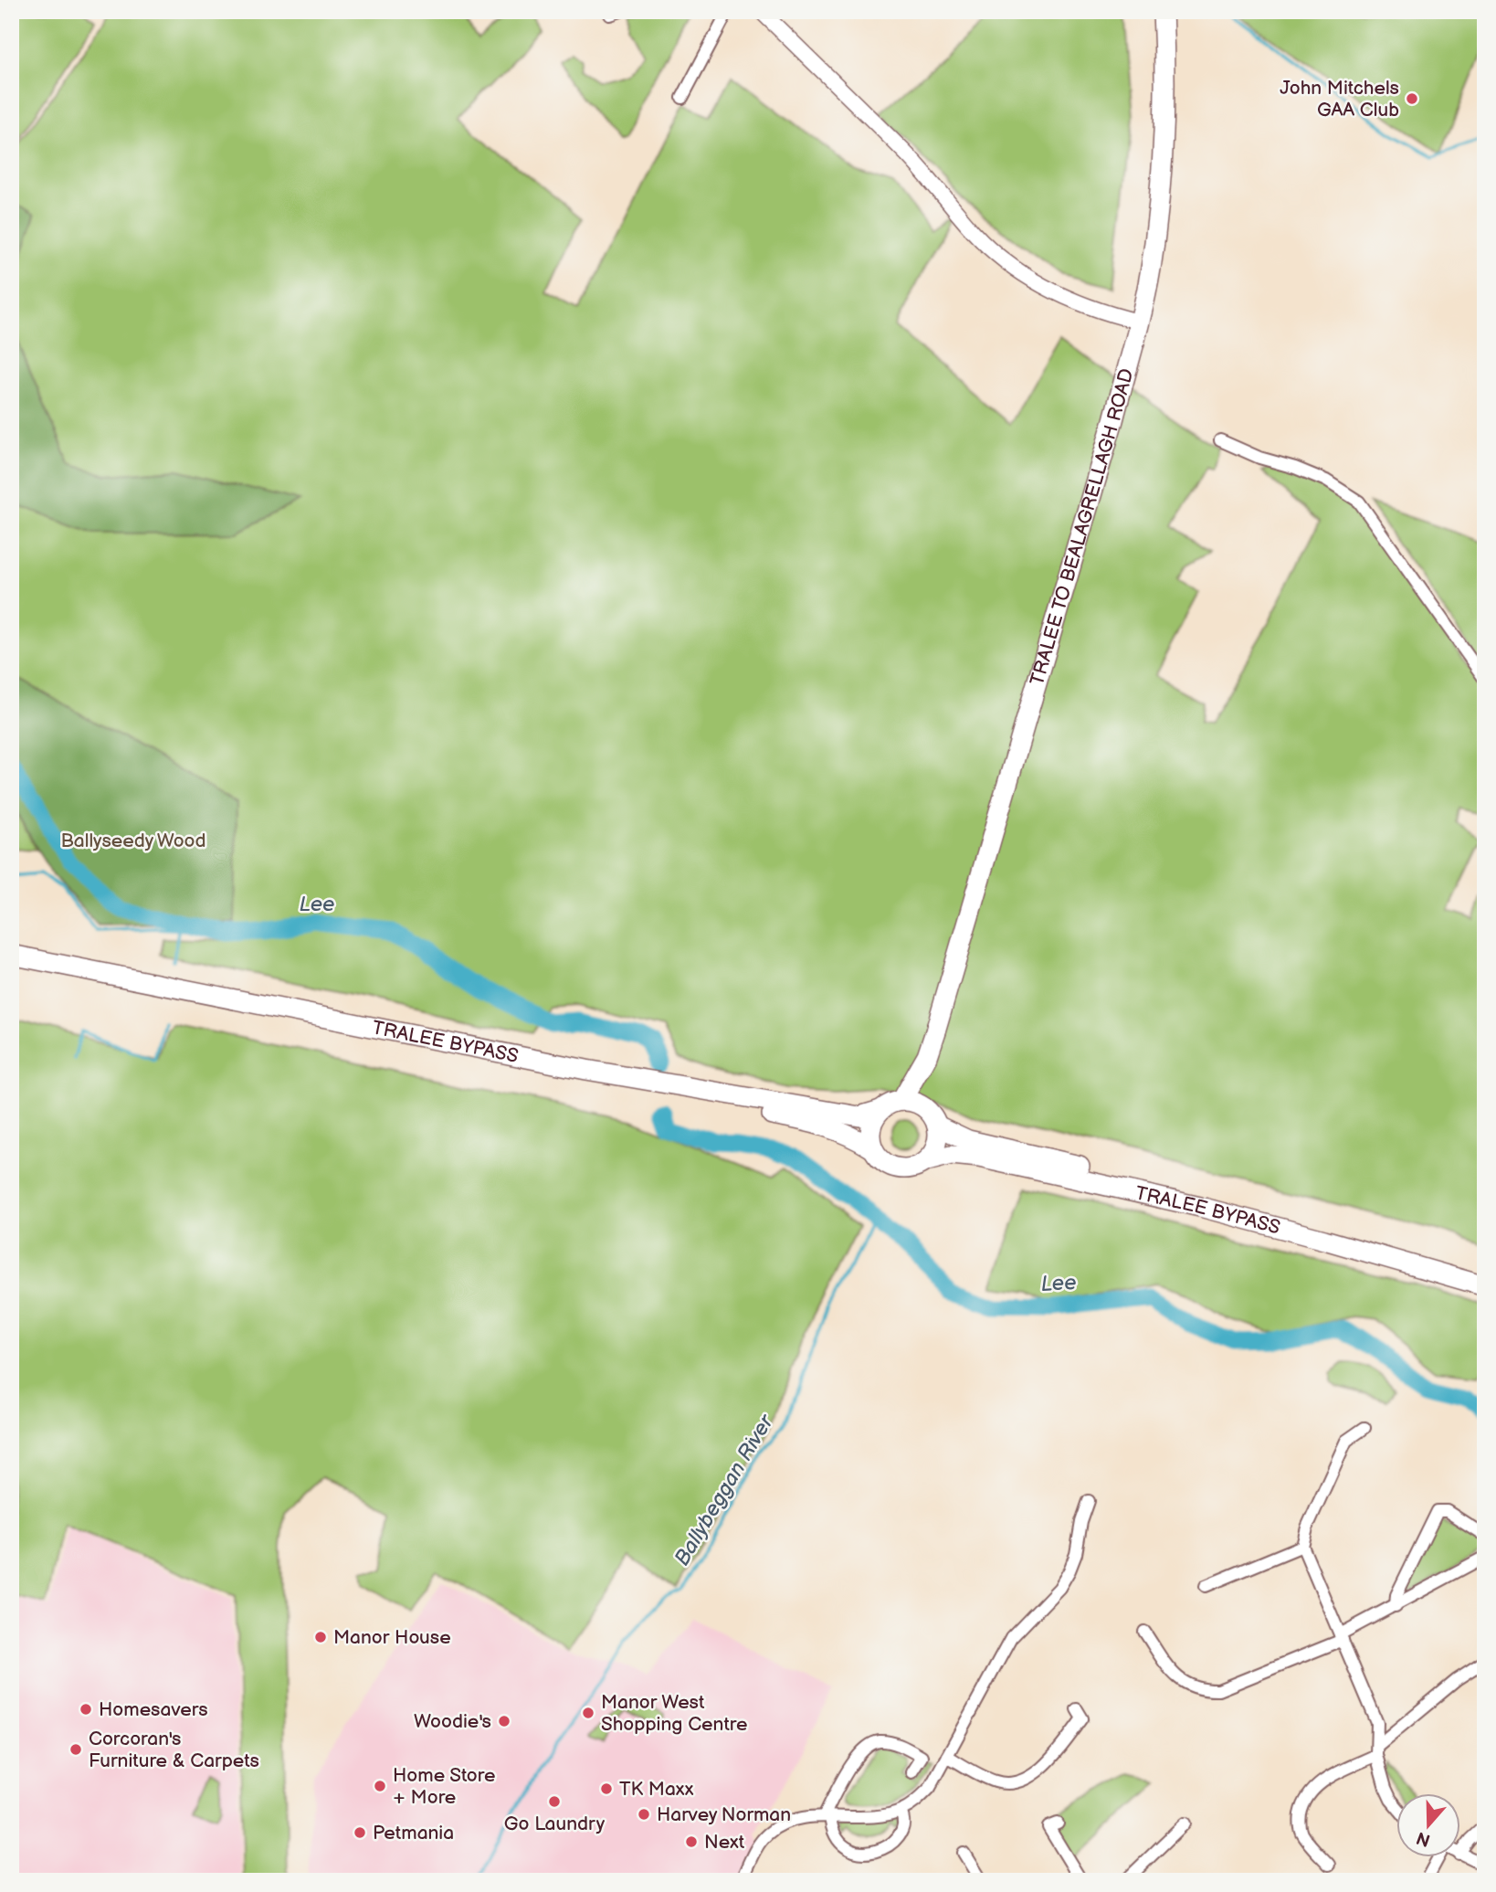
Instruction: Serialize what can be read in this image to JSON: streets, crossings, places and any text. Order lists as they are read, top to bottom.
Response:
{
  "streets": {
    "main road": ["TRALEE TO BEALAGRELLAGH ROAD", "TRALEE BYPASS"]
  },
  "crossings": [
    ["TRALEE TO BEALAGRELLAGH ROAD", "TRALEE BYPASS"]
  ],
  "water": ["Lee", "Ballybeggan River"],
  "parks": ["Ballyseedy Wood"],
  "places": [
    "John Mitchels GAA Club",
    "Manor House",
    "Homesavers",
    "Manor West Shopping Centre",
    "Woodie's",
    "Corcoran's Furniture & Carpets",
    "Home Store + More",
    "TK Maxx",
    "Go Laundry",
    "Harvey Norman",
    "Petmania",
    "Next"
  ],
  "north": "bottom"
}
